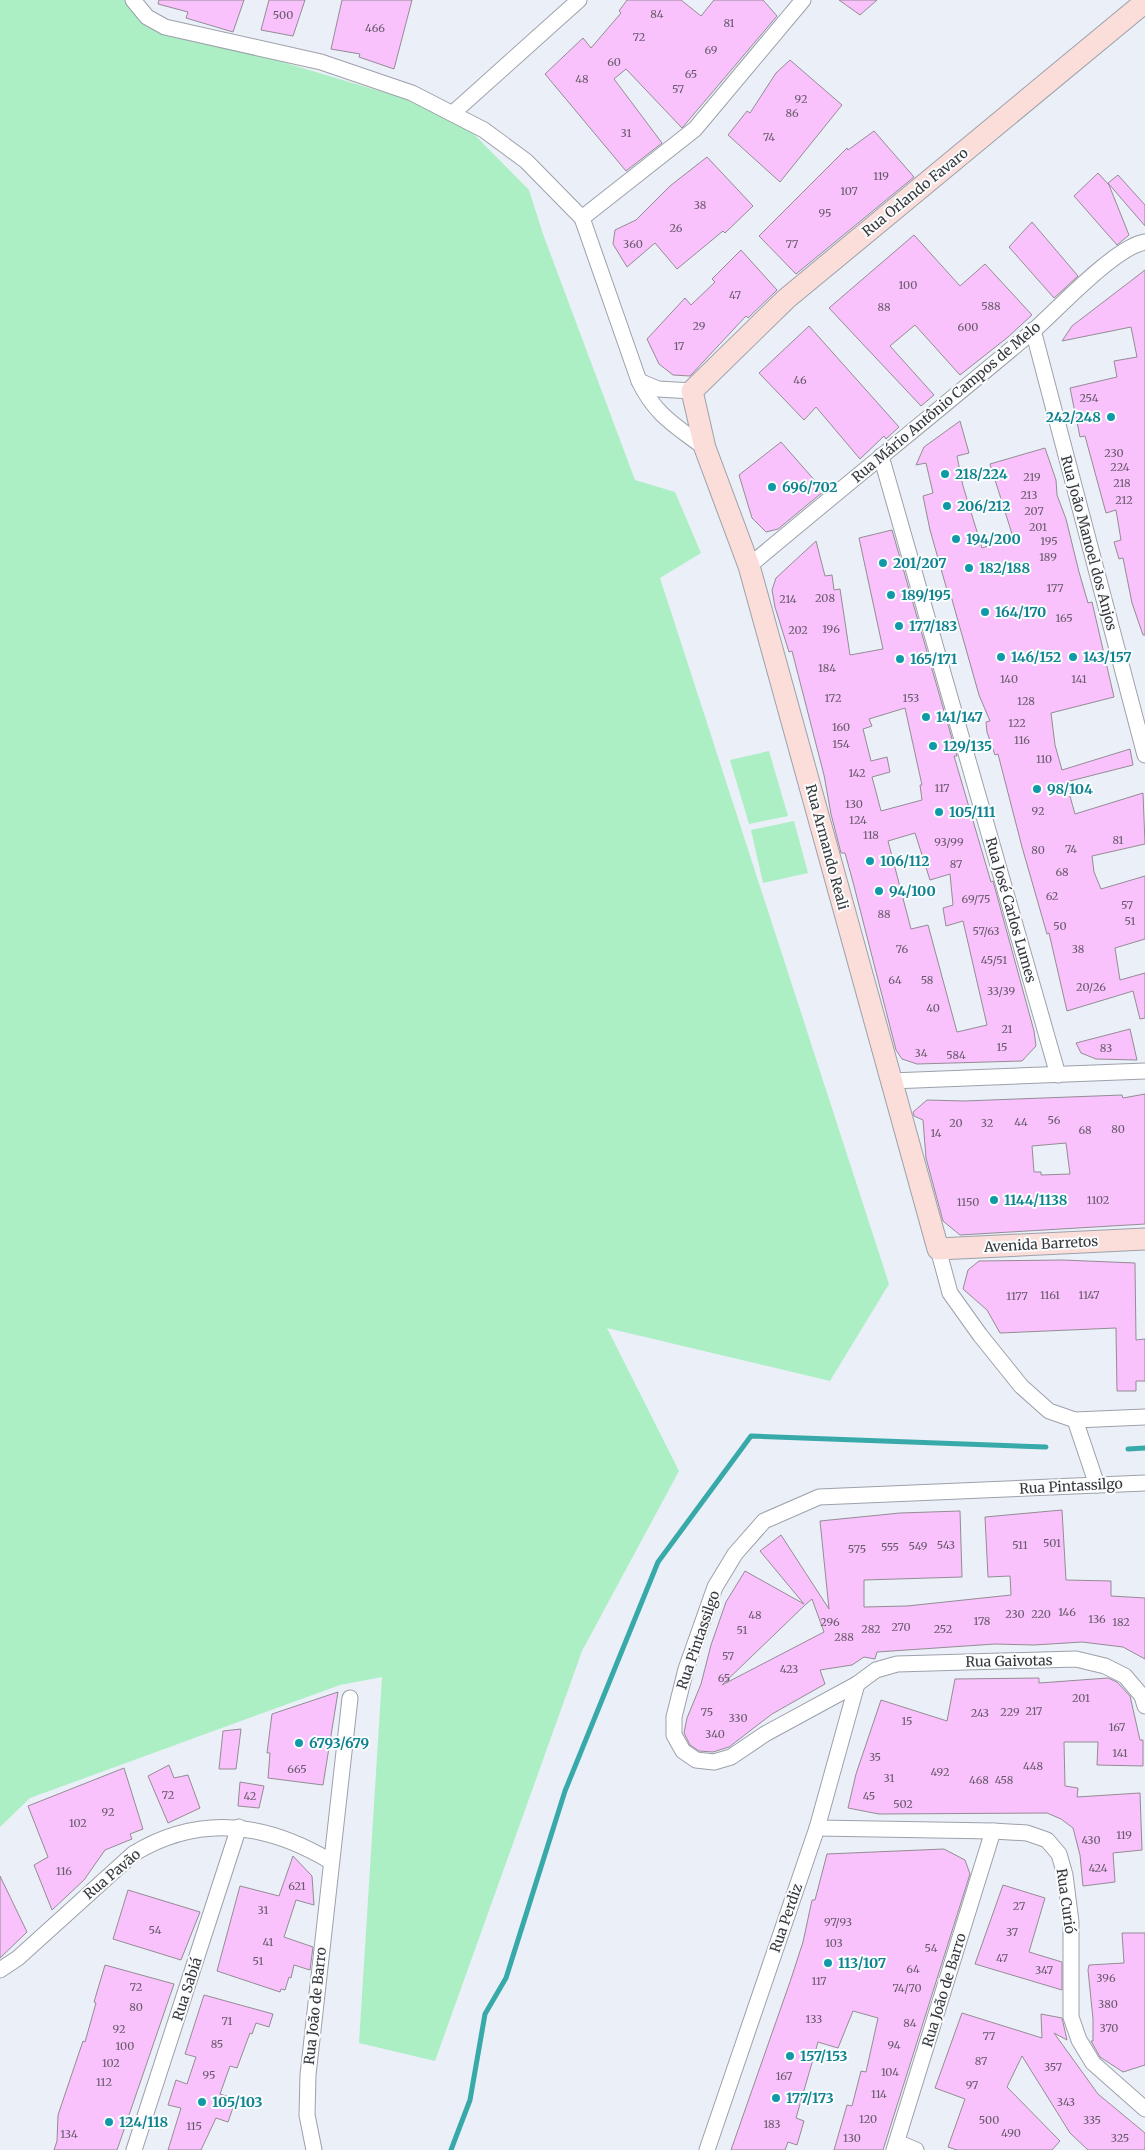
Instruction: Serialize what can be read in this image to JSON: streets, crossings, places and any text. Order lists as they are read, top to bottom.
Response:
{
  "streets": {
    "street": [
      "Rua Orlando Favaro",
      "Rua Mário Antônio Campos de Melo",
      "Rua João Manoel dos Anjos",
      "Rua Armando Reali",
      "Rua José Carlos Lumes",
      "Avenida Barretos",
      "Rua Pintassilgo",
      "Rua Gaivotas",
      "Rua Pavão",
      "Rua Curió",
      "Rua Perdiz",
      "Rua Sabiá",
      "Rua João de Barro"
    ]
  },
  "crossings": [
    ["Rua Orlando Favaro", "Rua Armando Reali"],
    ["Rua Mário Antônio Campos de Melo", "Rua João Manoel dos Anjos"],
    ["Rua Mário Antônio Campos de Melo", "Rua Armando Reali"],
    ["Rua Mário Antônio Campos de Melo", "Rua José Carlos Lumes"],
    ["Rua Armando Reali", "Avenida Barretos"],
    ["Rua Pintassilgo", "Rua Gaivotas"],
    ["Rua Pintassilgo", "Rua Perdiz"],
    ["Rua Gaivotas", "Rua Perdiz"],
    ["Rua Pavão", "Rua Sabiá"],
    ["Rua Pavão", "Rua João de Barro"],
    ["Rua Curió", "Rua Perdiz"],
    ["Rua Curió", "Rua João de Barro"]
  ],
  "places": [
    "242/248",
    "218/224",
    "696/702",
    "206/212",
    "194/200",
    "201/207",
    "182/188",
    "189/195",
    "164/170",
    "177/183",
    "146/152",
    "143/157",
    "165/171",
    "141/147",
    "129/135",
    "98/104",
    "105/111",
    "106/112",
    "94/100",
    "1144/1138",
    "6793/679",
    "113/107",
    "157/153",
    "177/173",
    "105/103",
    "124/118"
  ],
  "house_numbers": [
    "84",
    "500",
    "81",
    "466",
    "72",
    "69",
    "60",
    "65",
    "48",
    "57",
    "92",
    "86",
    "31",
    "74",
    "119",
    "107",
    "38",
    "95",
    "26",
    "360",
    "77",
    "100",
    "47",
    "588",
    "88",
    "29",
    "600",
    "17",
    "46",
    "254",
    "230",
    "224",
    "219",
    "218",
    "213",
    "212",
    "207",
    "201",
    "195",
    "189",
    "177",
    "208",
    "214",
    "165",
    "196",
    "202",
    "184",
    "140",
    "141",
    "172",
    "153",
    "128",
    "122",
    "160",
    "116",
    "154",
    "110",
    "142",
    "117",
    "130",
    "92",
    "124",
    "118",
    "81",
    "93/99",
    "74",
    "80",
    "87",
    "68",
    "62",
    "69/75",
    "57",
    "88",
    "51",
    "50",
    "57/63",
    "76",
    "38",
    "45/51",
    "64",
    "58",
    "20/26",
    "33/39",
    "40",
    "21",
    "15",
    "83",
    "34",
    "584",
    "56",
    "44",
    "20",
    "32",
    "80",
    "68",
    "14",
    "1102",
    "1150",
    "1161",
    "1147",
    "1177",
    "501",
    "543",
    "511",
    "549",
    "555",
    "575",
    "146",
    "230",
    "220",
    "48",
    "136",
    "178",
    "296",
    "182",
    "270",
    "282",
    "252",
    "51",
    "288",
    "57",
    "423",
    "65",
    "201",
    "217",
    "75",
    "229",
    "243",
    "330",
    "15",
    "167",
    "340",
    "141",
    "35",
    "448",
    "665",
    "492",
    "31",
    "468",
    "458",
    "72",
    "42",
    "45",
    "502",
    "92",
    "102",
    "119",
    "430",
    "424",
    "116",
    "621",
    "27",
    "31",
    "97/93",
    "54",
    "37",
    "41",
    "103",
    "54",
    "47",
    "51",
    "64",
    "347",
    "396",
    "117",
    "72",
    "74/70",
    "380",
    "80",
    "133",
    "71",
    "84",
    "370",
    "92",
    "77",
    "85",
    "94",
    "100",
    "87",
    "102",
    "357",
    "104",
    "95",
    "167",
    "112",
    "97",
    "114",
    "343",
    "120",
    "500",
    "335",
    "183",
    "115",
    "490",
    "134",
    "130",
    "325"
  ]
}
